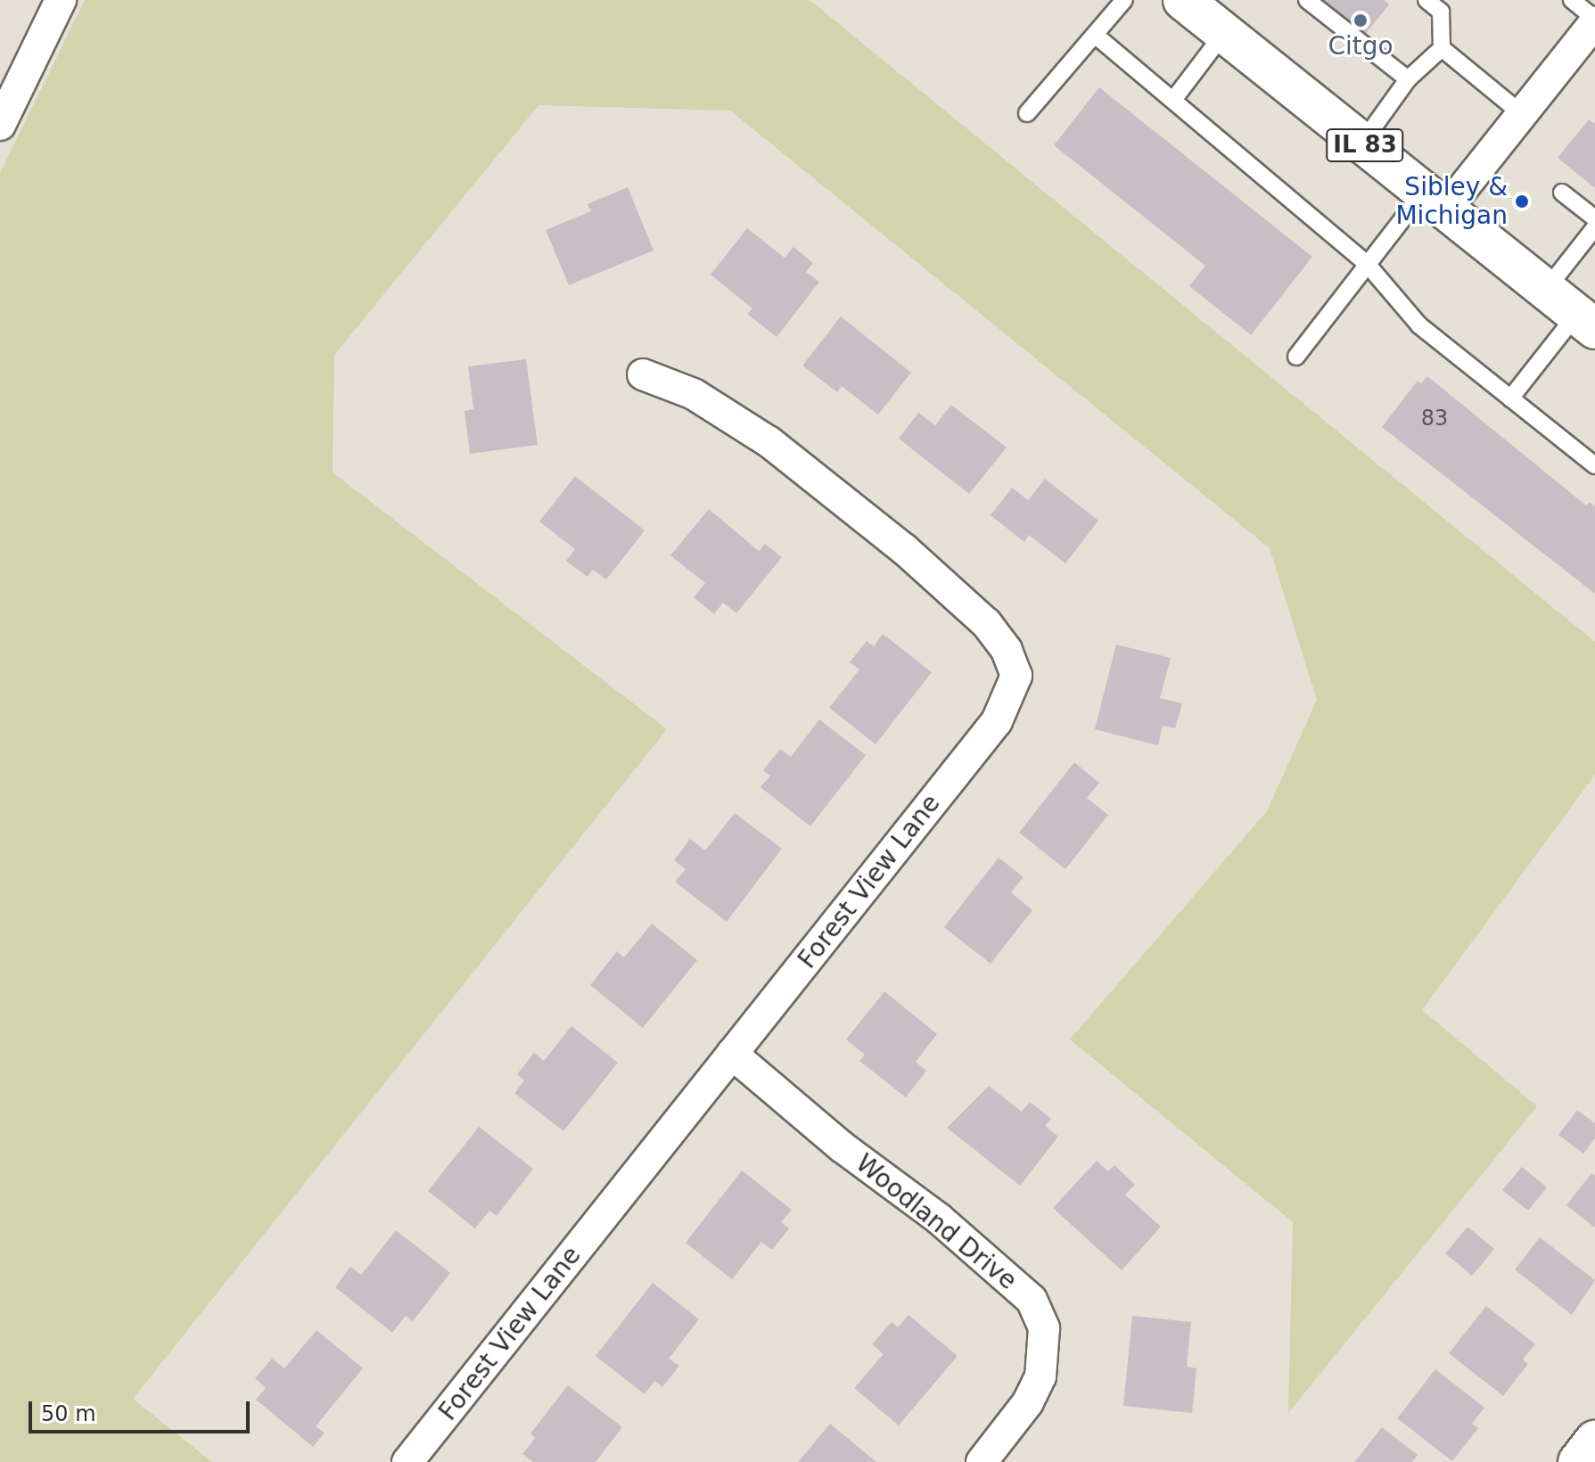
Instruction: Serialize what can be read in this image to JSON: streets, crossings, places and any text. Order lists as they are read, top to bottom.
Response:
{
  "streets": {
    "main road": ["IL 83"],
    "street": ["Forest View Lane", "Woodland Drive"]
  },
  "crossings": [
    ["Forest View Lane", "Woodland Drive"]
  ],
  "places": ["Citgo", "Sibley & Michigan"],
  "house_numbers": ["83"],
  "scale_bar": "50 m"
}
